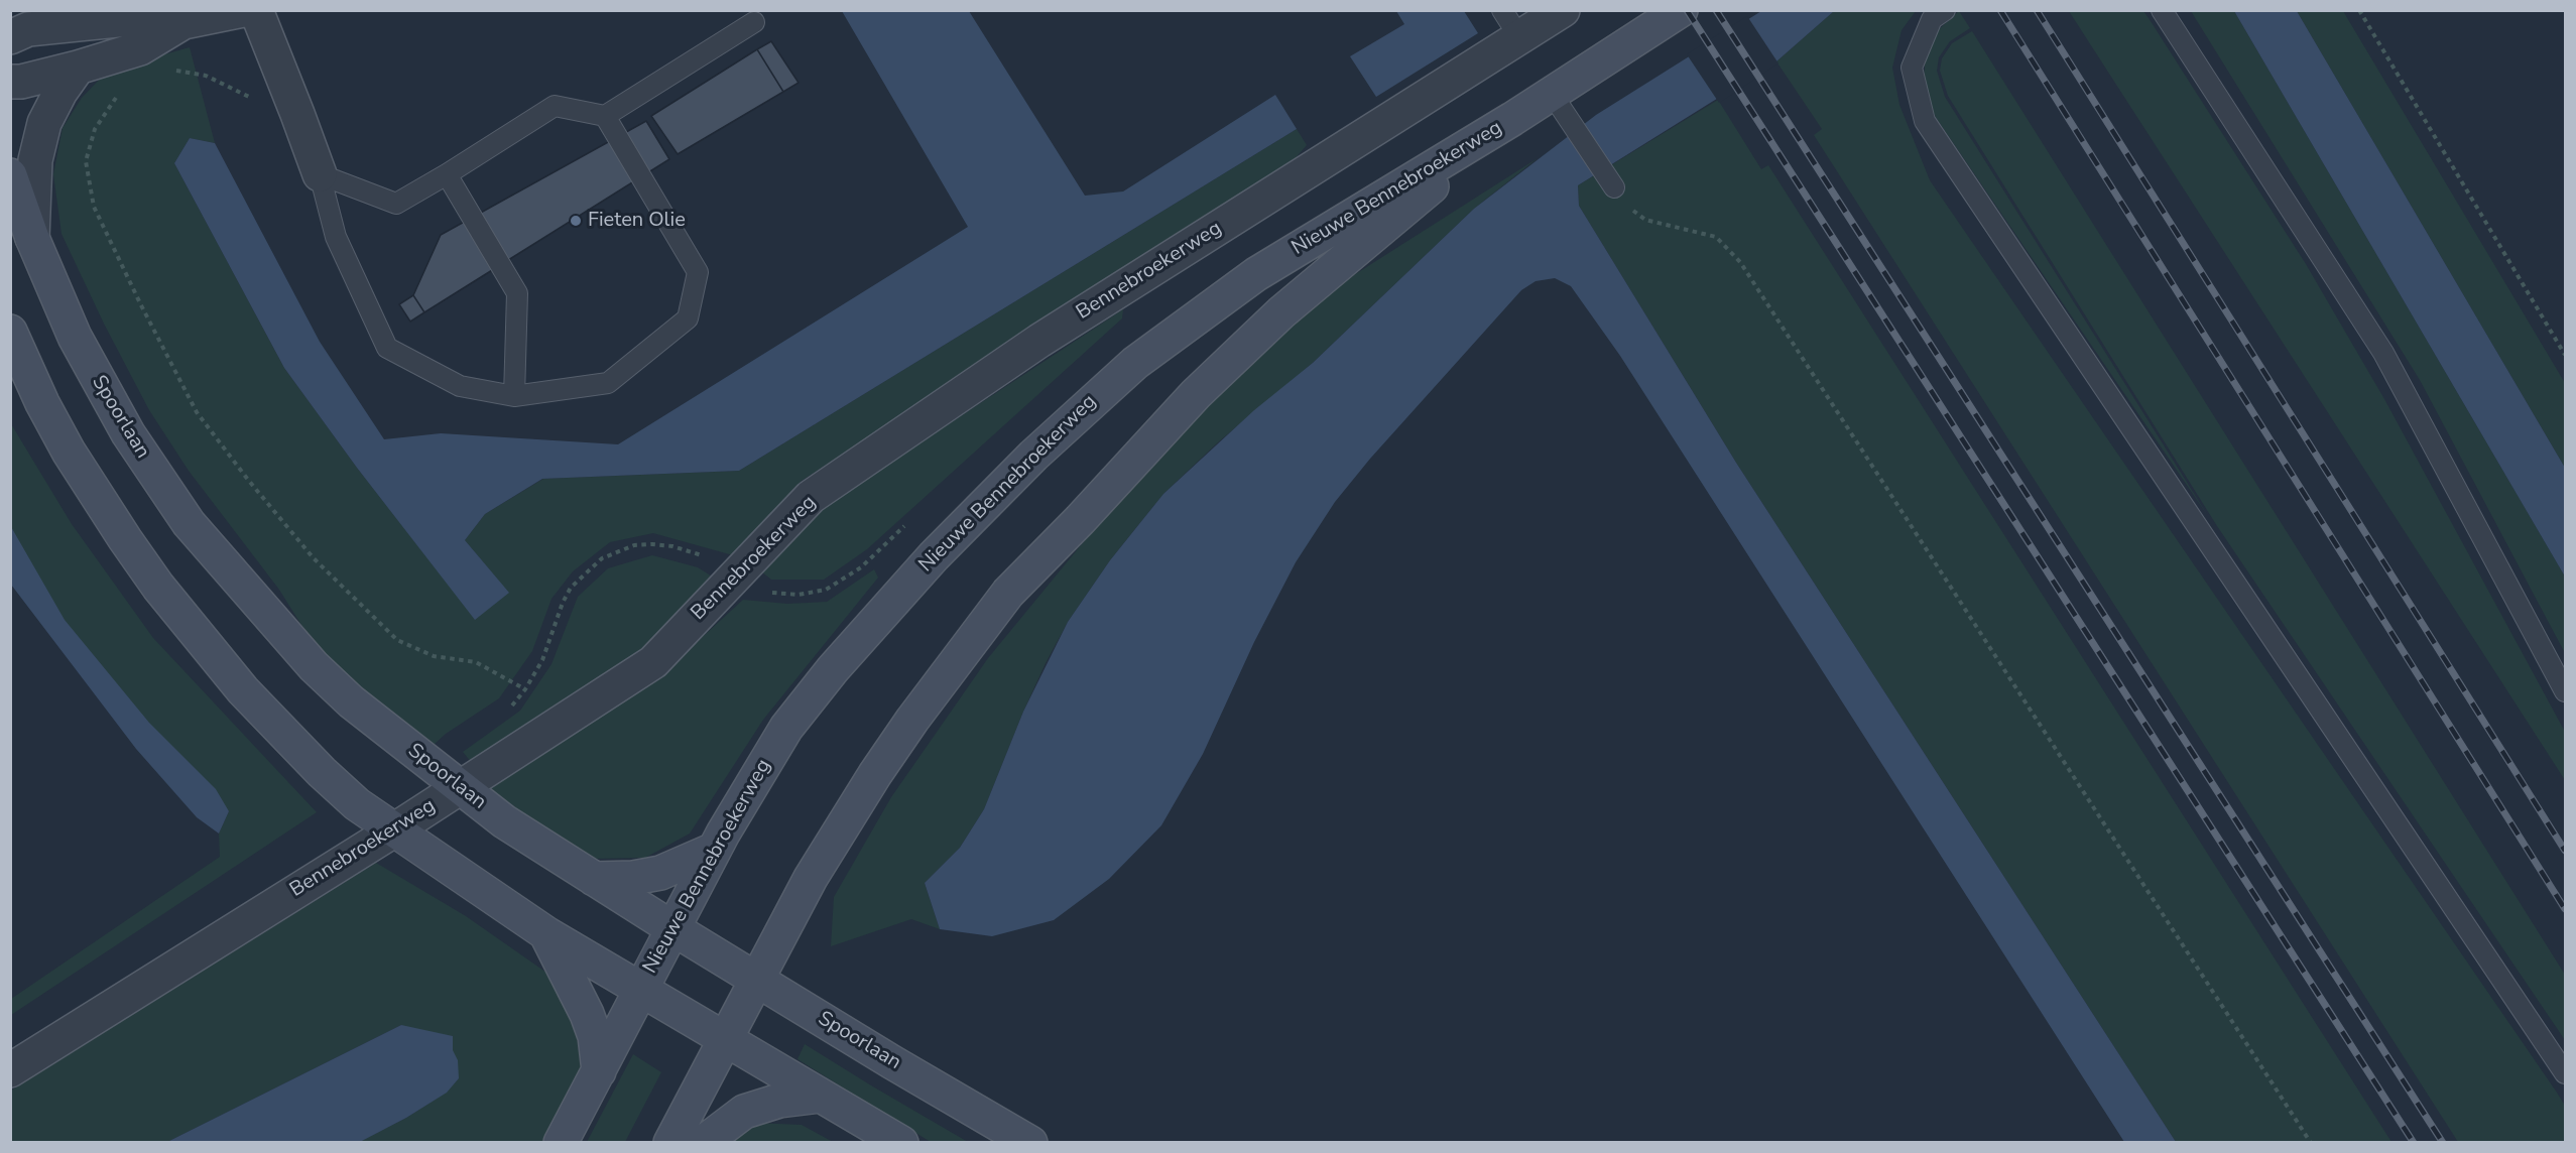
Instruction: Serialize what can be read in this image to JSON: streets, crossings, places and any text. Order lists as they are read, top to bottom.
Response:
{
  "streets": {
    "main road": ["Nieuwe Bennebroekerweg", "Spoorlaan"],
    "street": ["Bennebroekerweg"]
  },
  "crossings": [
    ["Nieuwe Bennebroekerweg", "Spoorlaan"],
    ["Bennebroekerweg", "Spoorlaan"]
  ],
  "places": ["Fieten Olie"]
}
